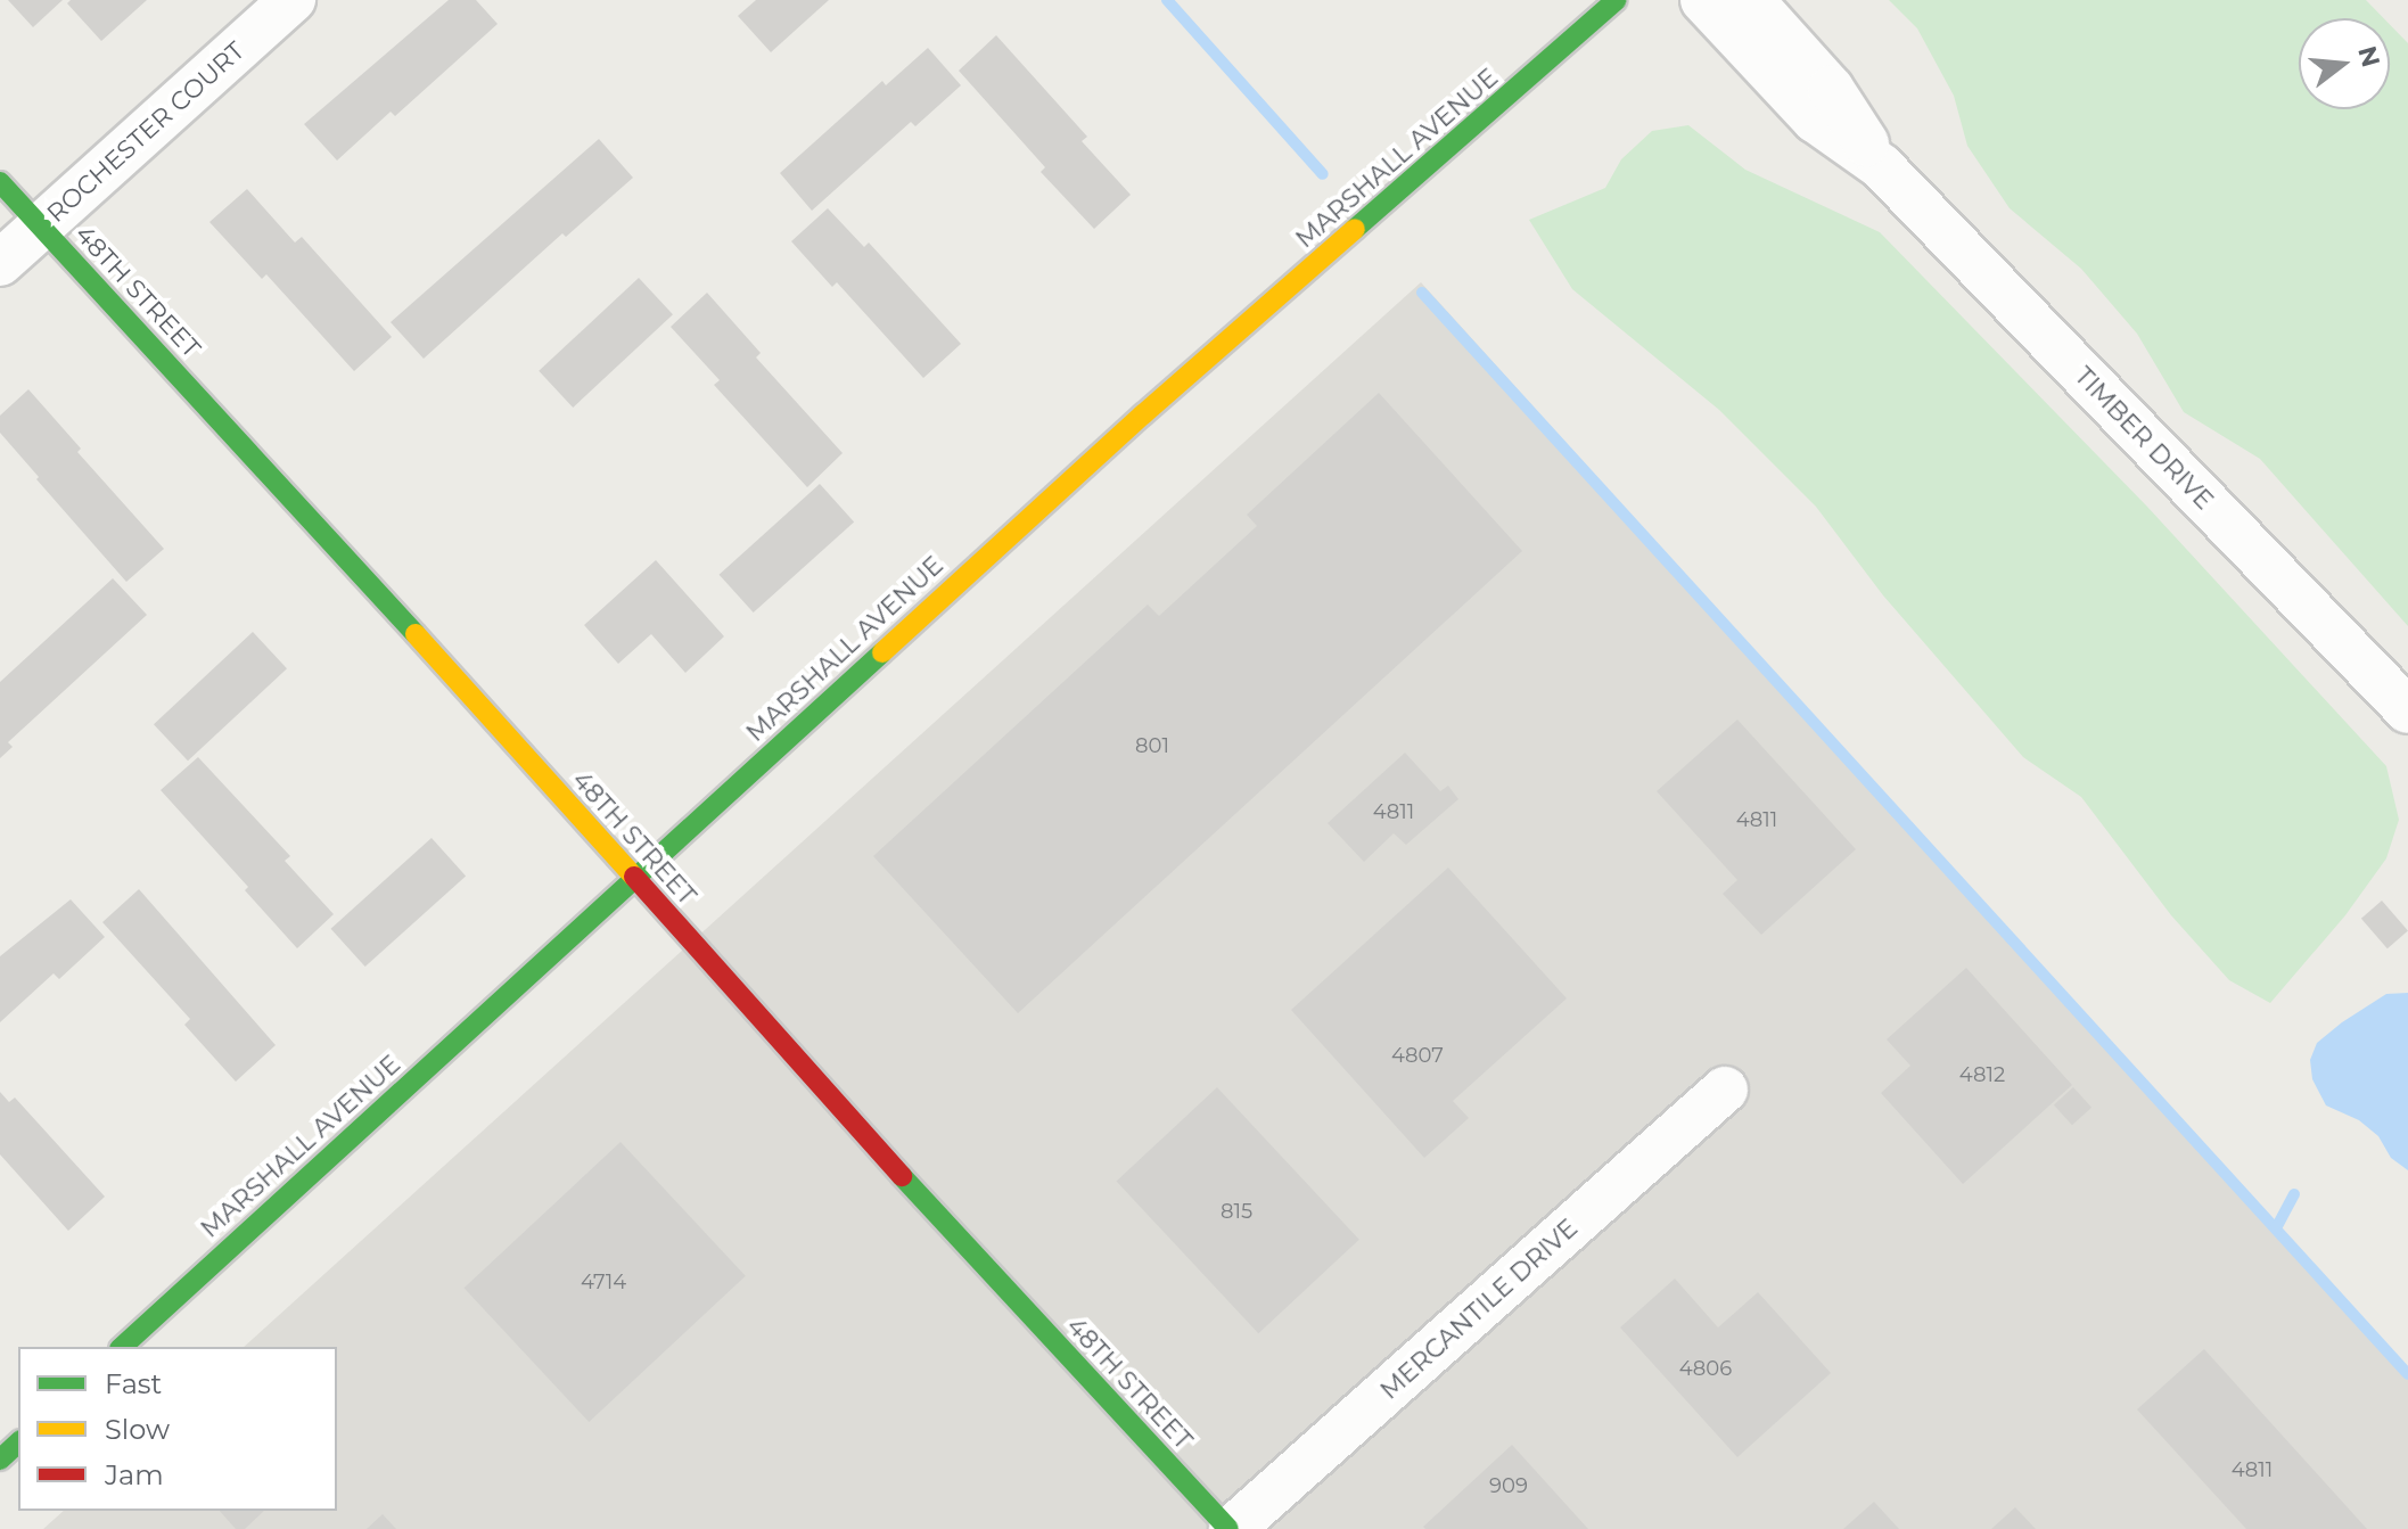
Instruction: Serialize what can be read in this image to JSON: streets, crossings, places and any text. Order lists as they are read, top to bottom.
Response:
{
  "streets": {
    "street": [
      "ROCHESTER COURT",
      "MARSHALL AVENUE",
      "48TH STREET",
      "TIMBER DRIVE",
      "MERCANTILE DRIVE"
    ]
  },
  "crossings": [
    ["ROCHESTER COURT", "48TH STREET"],
    ["MARSHALL AVENUE", "48TH STREET"],
    ["48TH STREET", "MERCANTILE DRIVE"]
  ],
  "house_numbers": [
    "801",
    "4811",
    "4811",
    "4807",
    "4812",
    "815",
    "4714",
    "4806",
    "4811",
    "909"
  ],
  "legend": ["Fast", "Slow", "Jam"],
  "north": "right"
}
